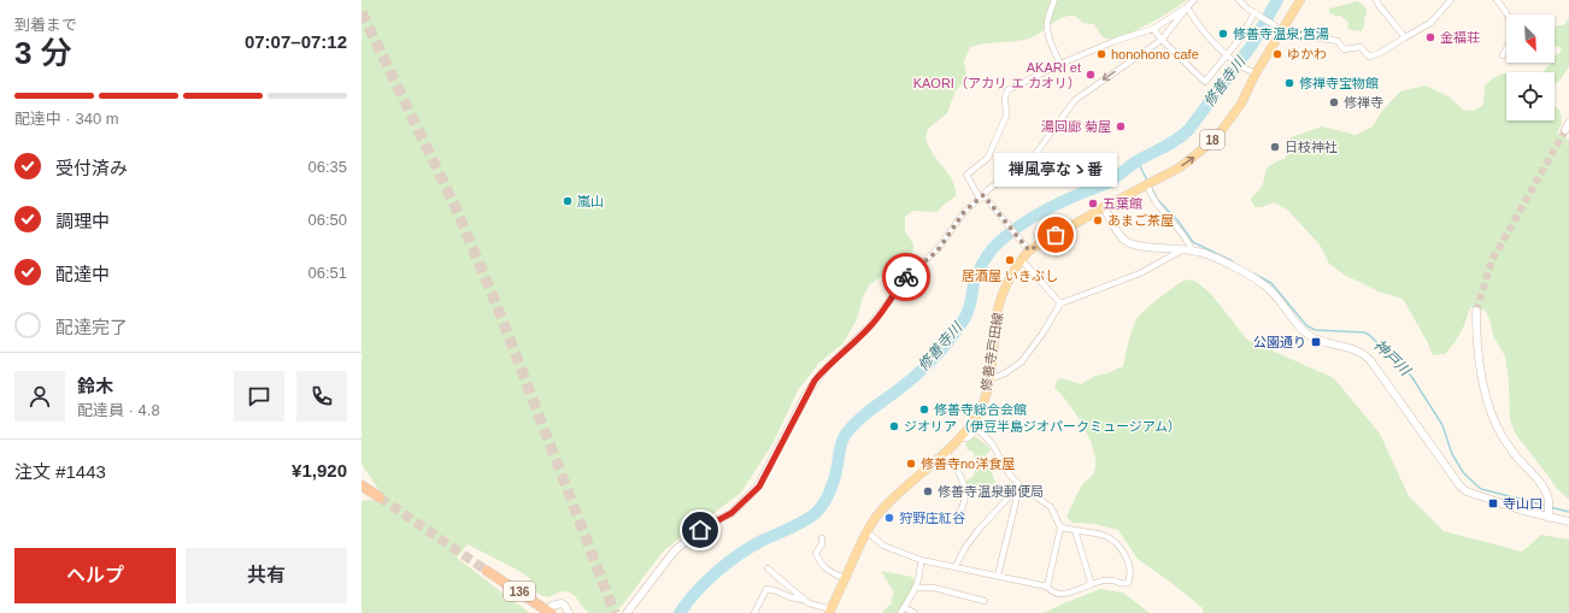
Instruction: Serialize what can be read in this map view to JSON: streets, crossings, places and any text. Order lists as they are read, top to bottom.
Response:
{
  "streets": {
    "highway": ["136"],
    "main road": ["18", "修善寺戸田線"]
  },
  "water": ["修善寺川", "神戸川"],
  "places": {
    "other": [
      "修善寺温泉;筥湯",
      "金福荘",
      "honohono cafe",
      "ゆかわ",
      "AKARI et KAORI（アカリ エ カオリ）",
      "修禅寺宝物館",
      "修禅寺",
      "湯回廊 菊屋",
      "日枝神社",
      "嵐山",
      "五葉館",
      "あまご茶屋",
      "禅風亭なゝ番",
      "居酒屋 いきぶし",
      "修善寺総合会館",
      "ジオリア（伊豆半島ジオパークミュージアム）",
      "修善寺no洋食屋",
      "修善寺温泉郵便局",
      "狩野庄紅谷"
    ],
    "transit": ["公園通り", "寺山口"]
  },
  "north": "bottom right",
  "page": {
    "heading": ["3 分", "到着まで", "07:07–07:12"],
    "panel": [
      "鈴木",
      "配達員 · 4.8",
      "注文 #1443",
      "¥1,920"
    ],
    "bar": "配達中 · 340 m",
    "list": [
      ["受付済み", "06:35"],
      ["調理中", "06:50"],
      ["配達中", "06:51"],
      "配達完了"
    ],
    "bubble": "禅風亭なゝ番",
    "buttons": ["ヘルプ", "共有"]
  }
}
